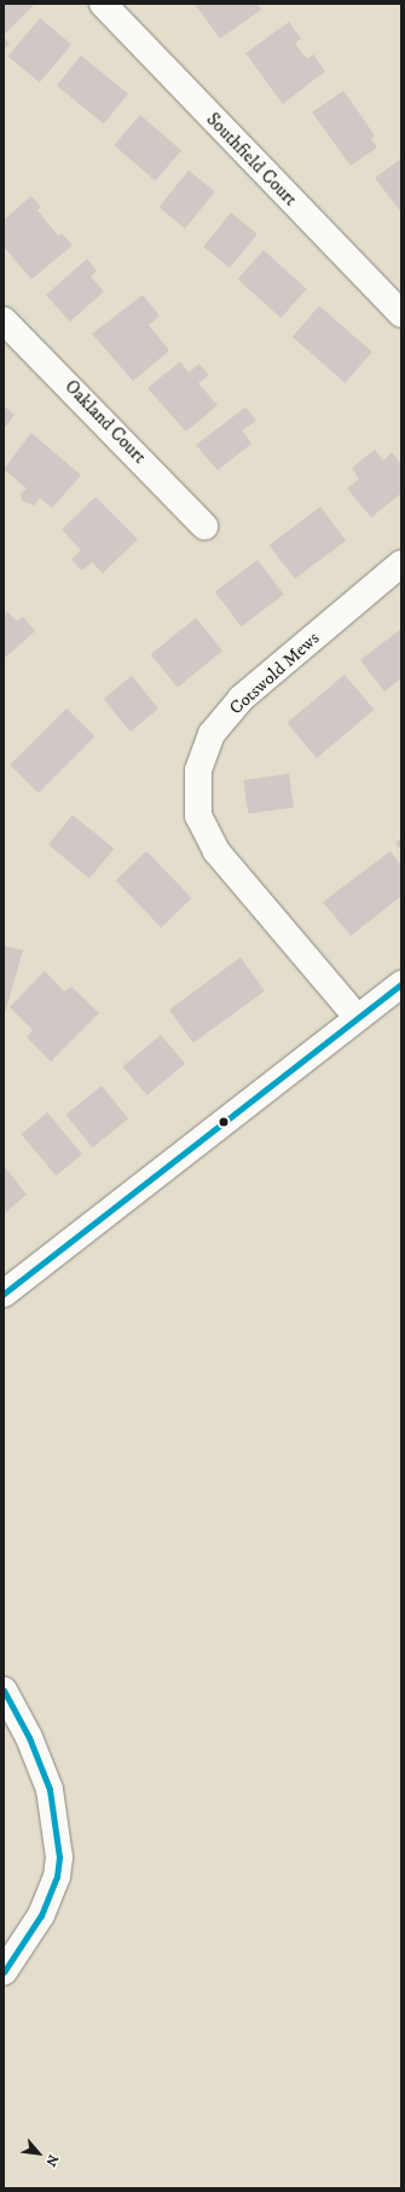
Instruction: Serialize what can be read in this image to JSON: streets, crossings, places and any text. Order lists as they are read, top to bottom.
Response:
{
  "streets": {
    "street": ["Southfield Court", "Oakland Court", "Cotswold Mews"]
  },
  "north": "bottom right"
}
